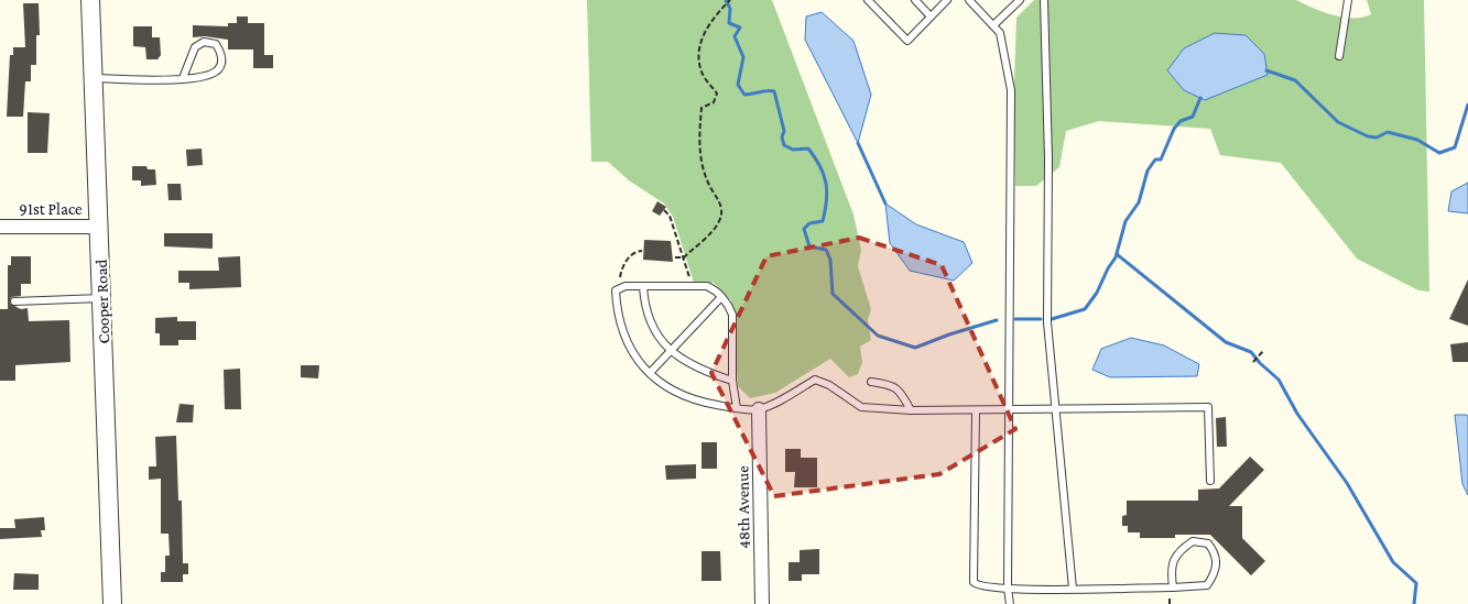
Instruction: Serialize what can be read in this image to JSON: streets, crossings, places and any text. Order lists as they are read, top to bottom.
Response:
{
  "streets": {
    "street": ["91st Place", "Cooper Road", "48th Avenue"]
  },
  "crossings": [
    ["91st Place", "Cooper Road"]
  ]
}
